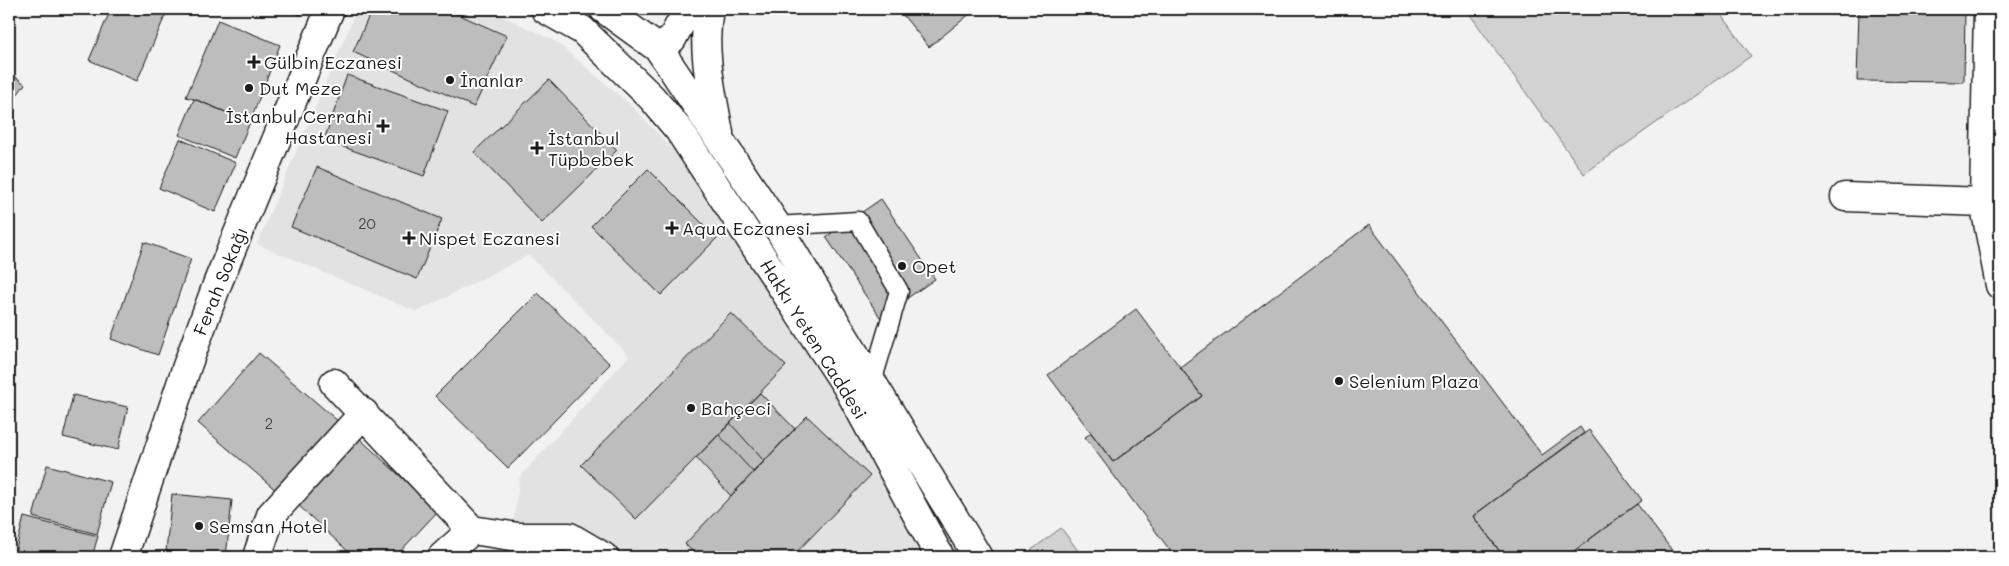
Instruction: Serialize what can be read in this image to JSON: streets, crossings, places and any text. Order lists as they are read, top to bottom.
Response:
{
  "streets": {
    "street": ["Ferah Sokağı", "Hakkı Yeten Caddesi"]
  },
  "places": {
    "health": [
      "Gülbin Eczanesi",
      "İstanbul Cerrahi Hastanesi",
      "İstanbul Tüpbebek",
      "Aqua Eczanesi",
      "Nispet Eczanesi"
    ],
    "other": [
      "İnanlar",
      "Dut Meze",
      "Opet",
      "Selenium Plaza",
      "Bahçeci",
      "Semsan Hotel"
    ]
  },
  "house_numbers": ["20", "2"]
}
